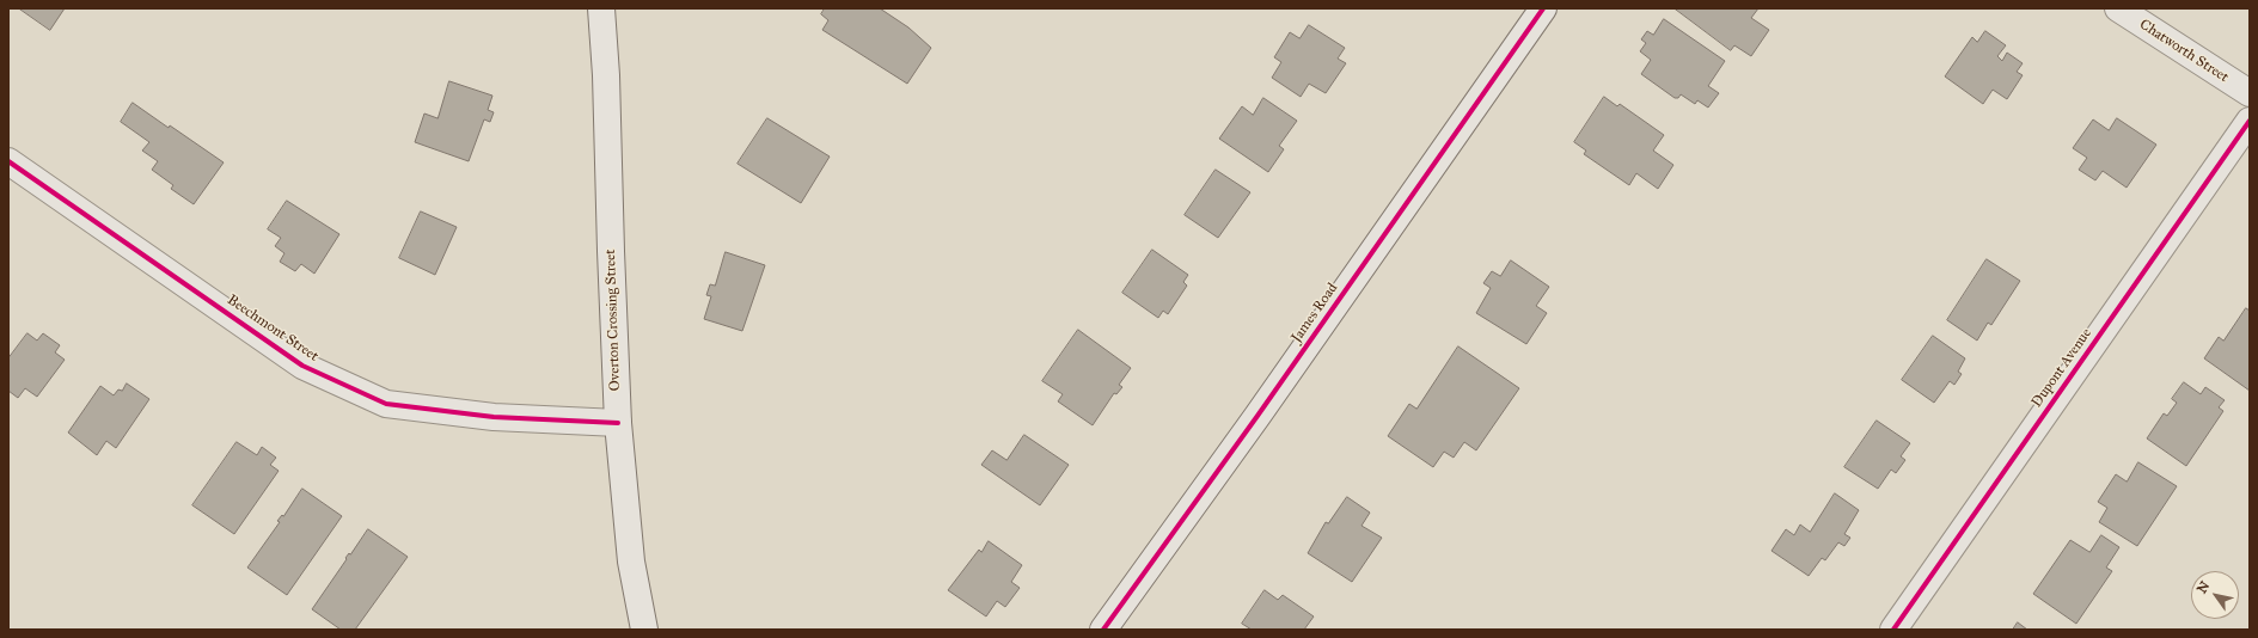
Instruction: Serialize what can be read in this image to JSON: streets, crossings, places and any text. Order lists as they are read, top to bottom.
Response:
{
  "streets": {
    "street": [
      "Chatworth Street",
      "James Road",
      "Overton Crossing Street",
      "Beechmont Street",
      "Dupont Avenue"
    ]
  },
  "crossings": [
    ["Overton Crossing Street", "Beechmont Street"]
  ],
  "north": "top left"
}
